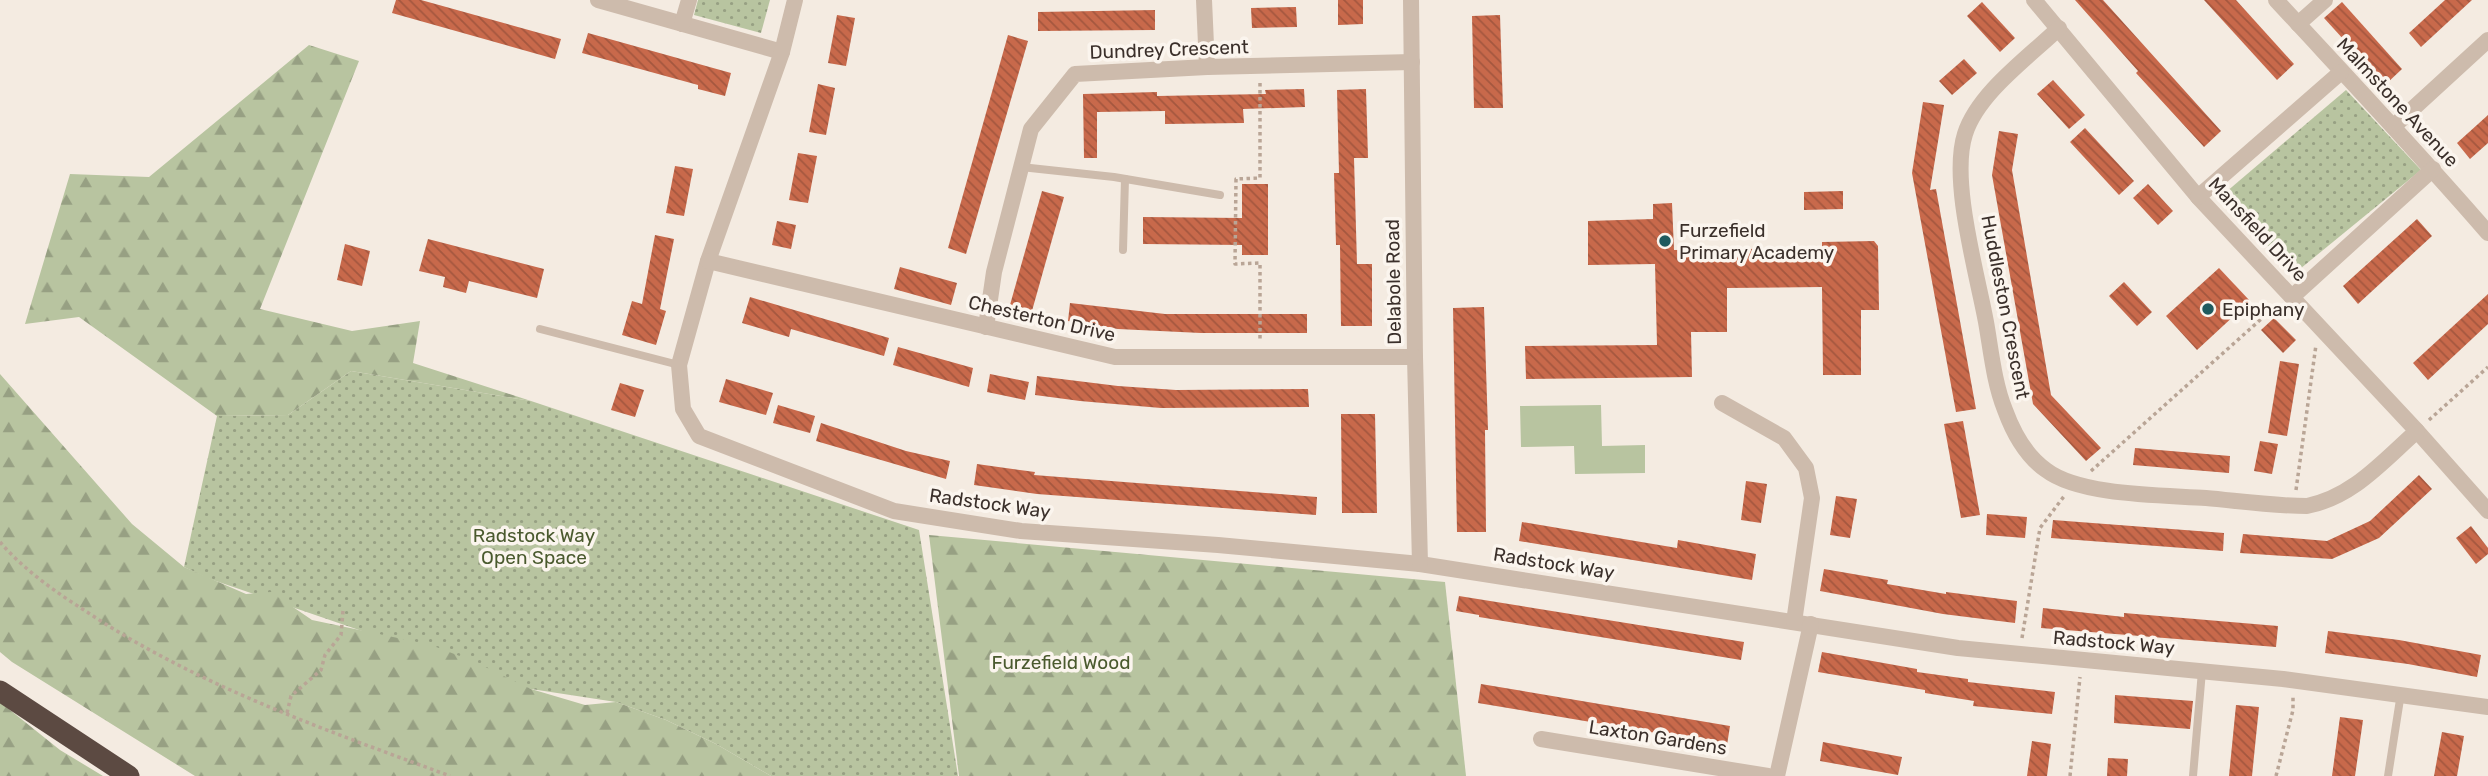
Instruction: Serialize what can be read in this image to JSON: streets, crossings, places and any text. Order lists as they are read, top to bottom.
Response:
{
  "streets": {
    "street": [
      "Dundrey Crescent",
      "Malmstone Avenue",
      "Mansfield Drive",
      "Delabole Road",
      "Huddleston Crescent",
      "Chesterton Drive",
      "Radstock Way",
      "Laxton Gardens"
    ]
  },
  "crossings": [
    ["Dundrey Crescent", "Delabole Road"],
    ["Dundrey Crescent", "Chesterton Drive"],
    ["Mansfield Drive", "Huddleston Crescent"],
    ["Delabole Road", "Chesterton Drive"],
    ["Delabole Road", "Radstock Way"],
    ["Chesterton Drive", "Radstock Way"]
  ],
  "parks": ["Radstock Way Open Space", "Furzefield Wood"],
  "places": ["Furzefield Primary Academy", "Epiphany"]
}
